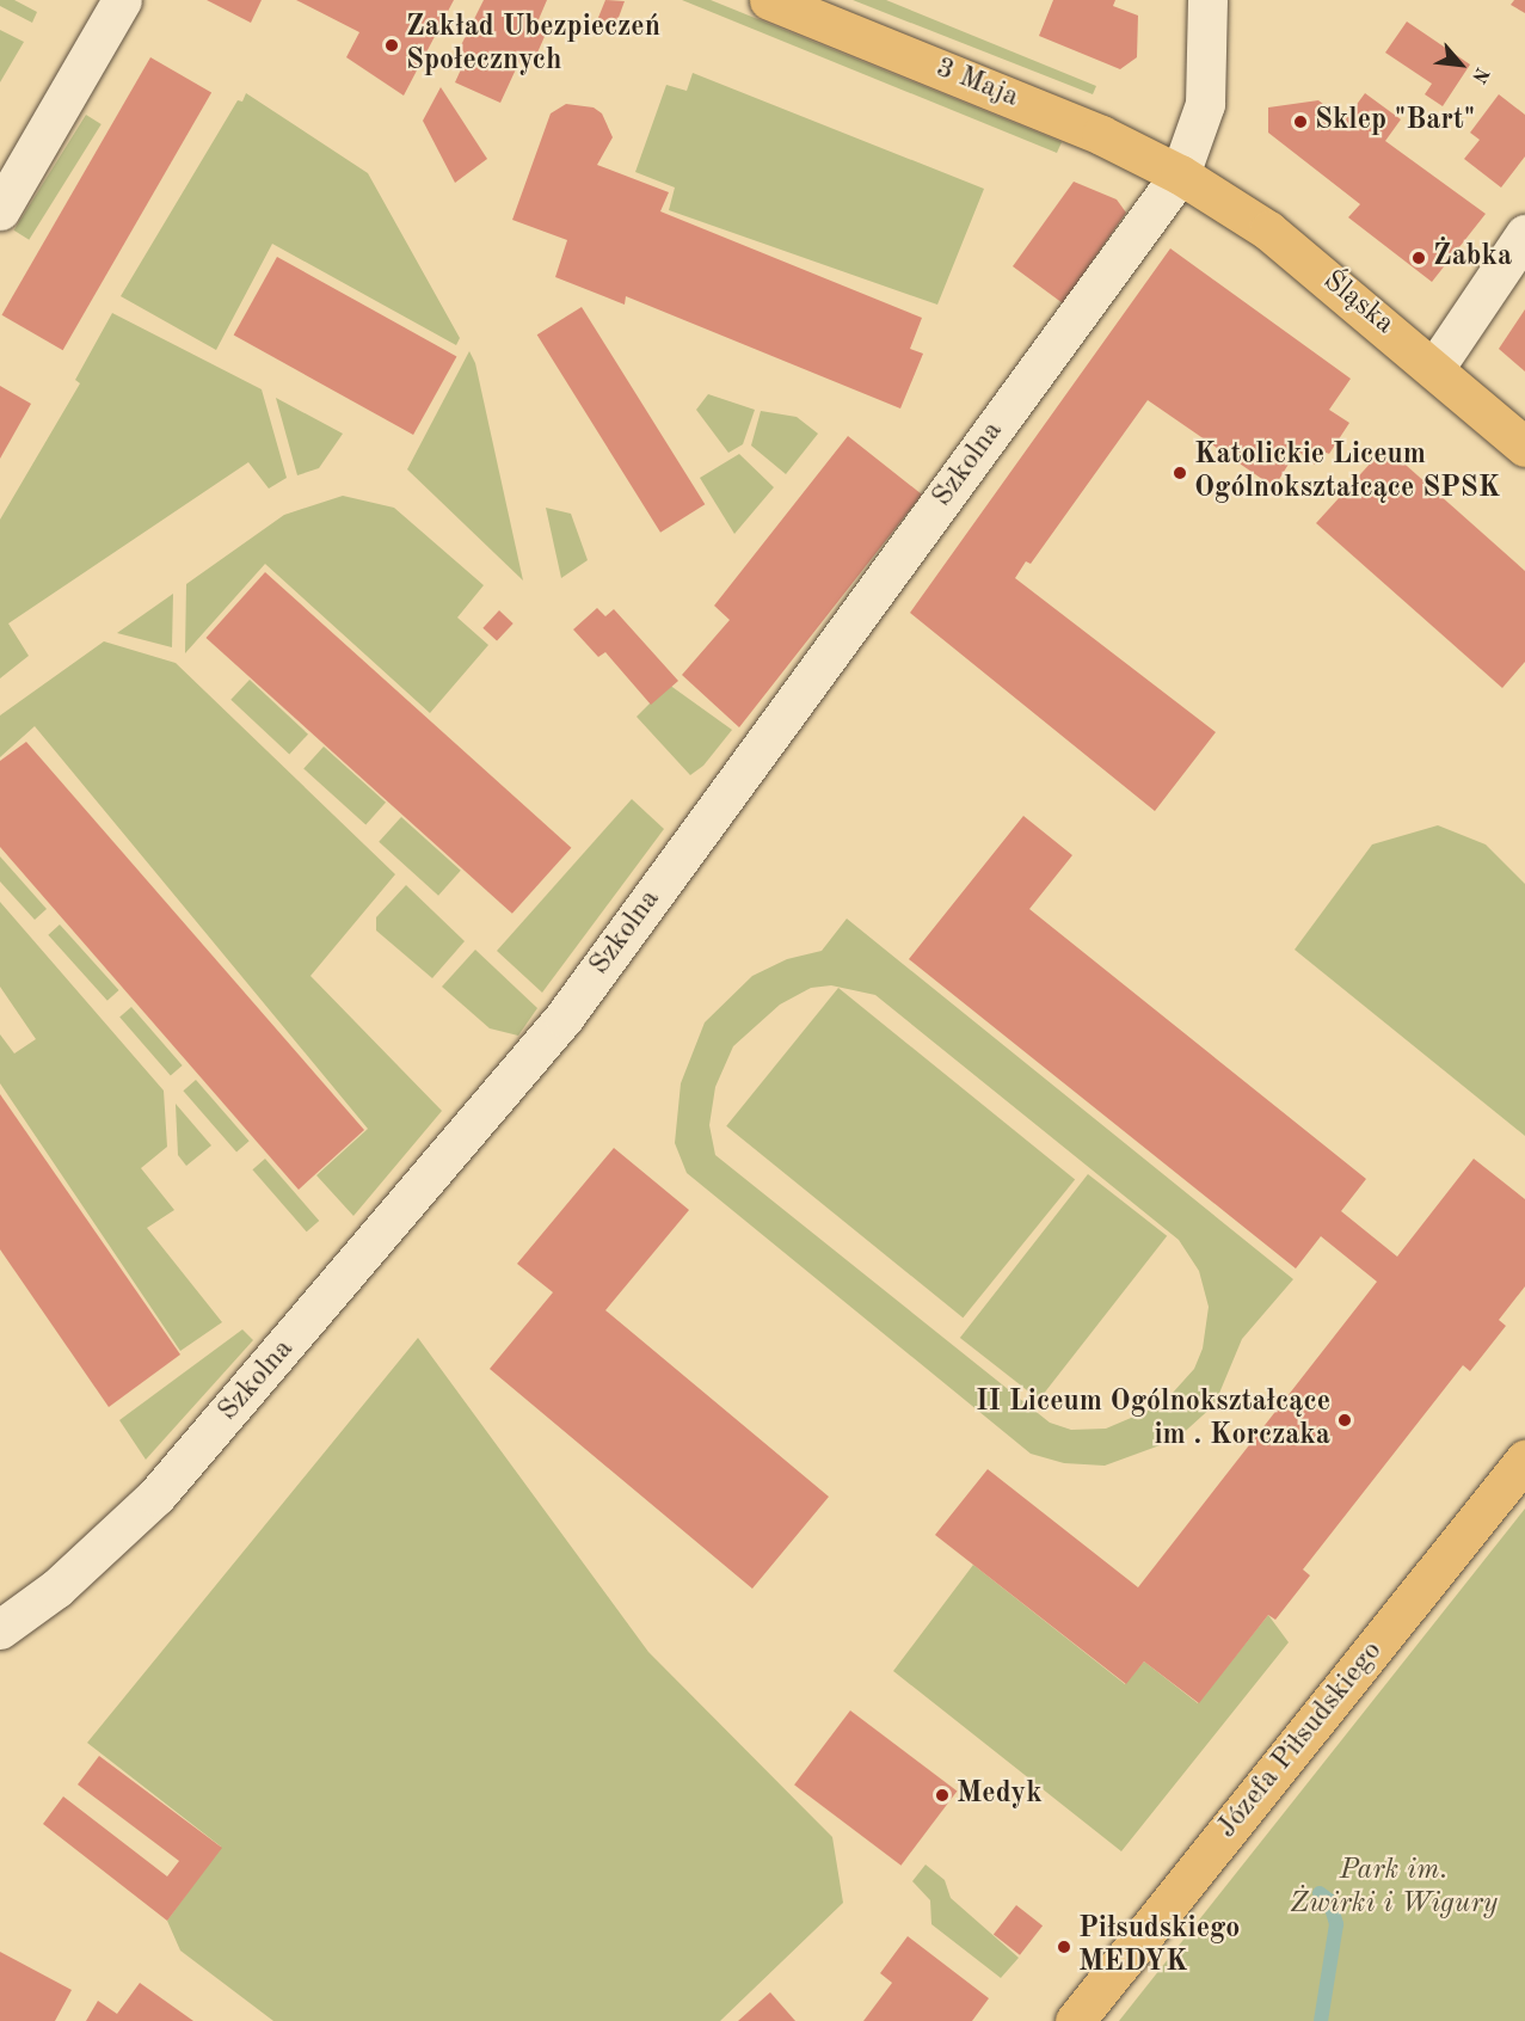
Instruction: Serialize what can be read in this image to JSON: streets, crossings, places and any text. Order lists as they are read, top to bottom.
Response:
{
  "streets": {
    "main road": ["3 Maja", "Śląska", "Józefa Piłsudskiego"],
    "street": ["Szkolna"]
  },
  "crossings": [
    ["3 Maja", "Śląska"],
    ["3 Maja", "Szkolna"],
    ["Śląska", "Szkolna"]
  ],
  "parks": ["Park im. Żwirki i Wigury"],
  "places": [
    "Zakład Ubezpieczeń Społecznych",
    "Sklep \"Bart\"",
    "Żabka",
    "Katolickie Liceum Ogólnokształcące SPSK",
    "II Liceum Ogólnokształcące im . Korczaka",
    "Medyk",
    "Piłsudskiego MEDYK"
  ],
  "north": "bottom right"
}
